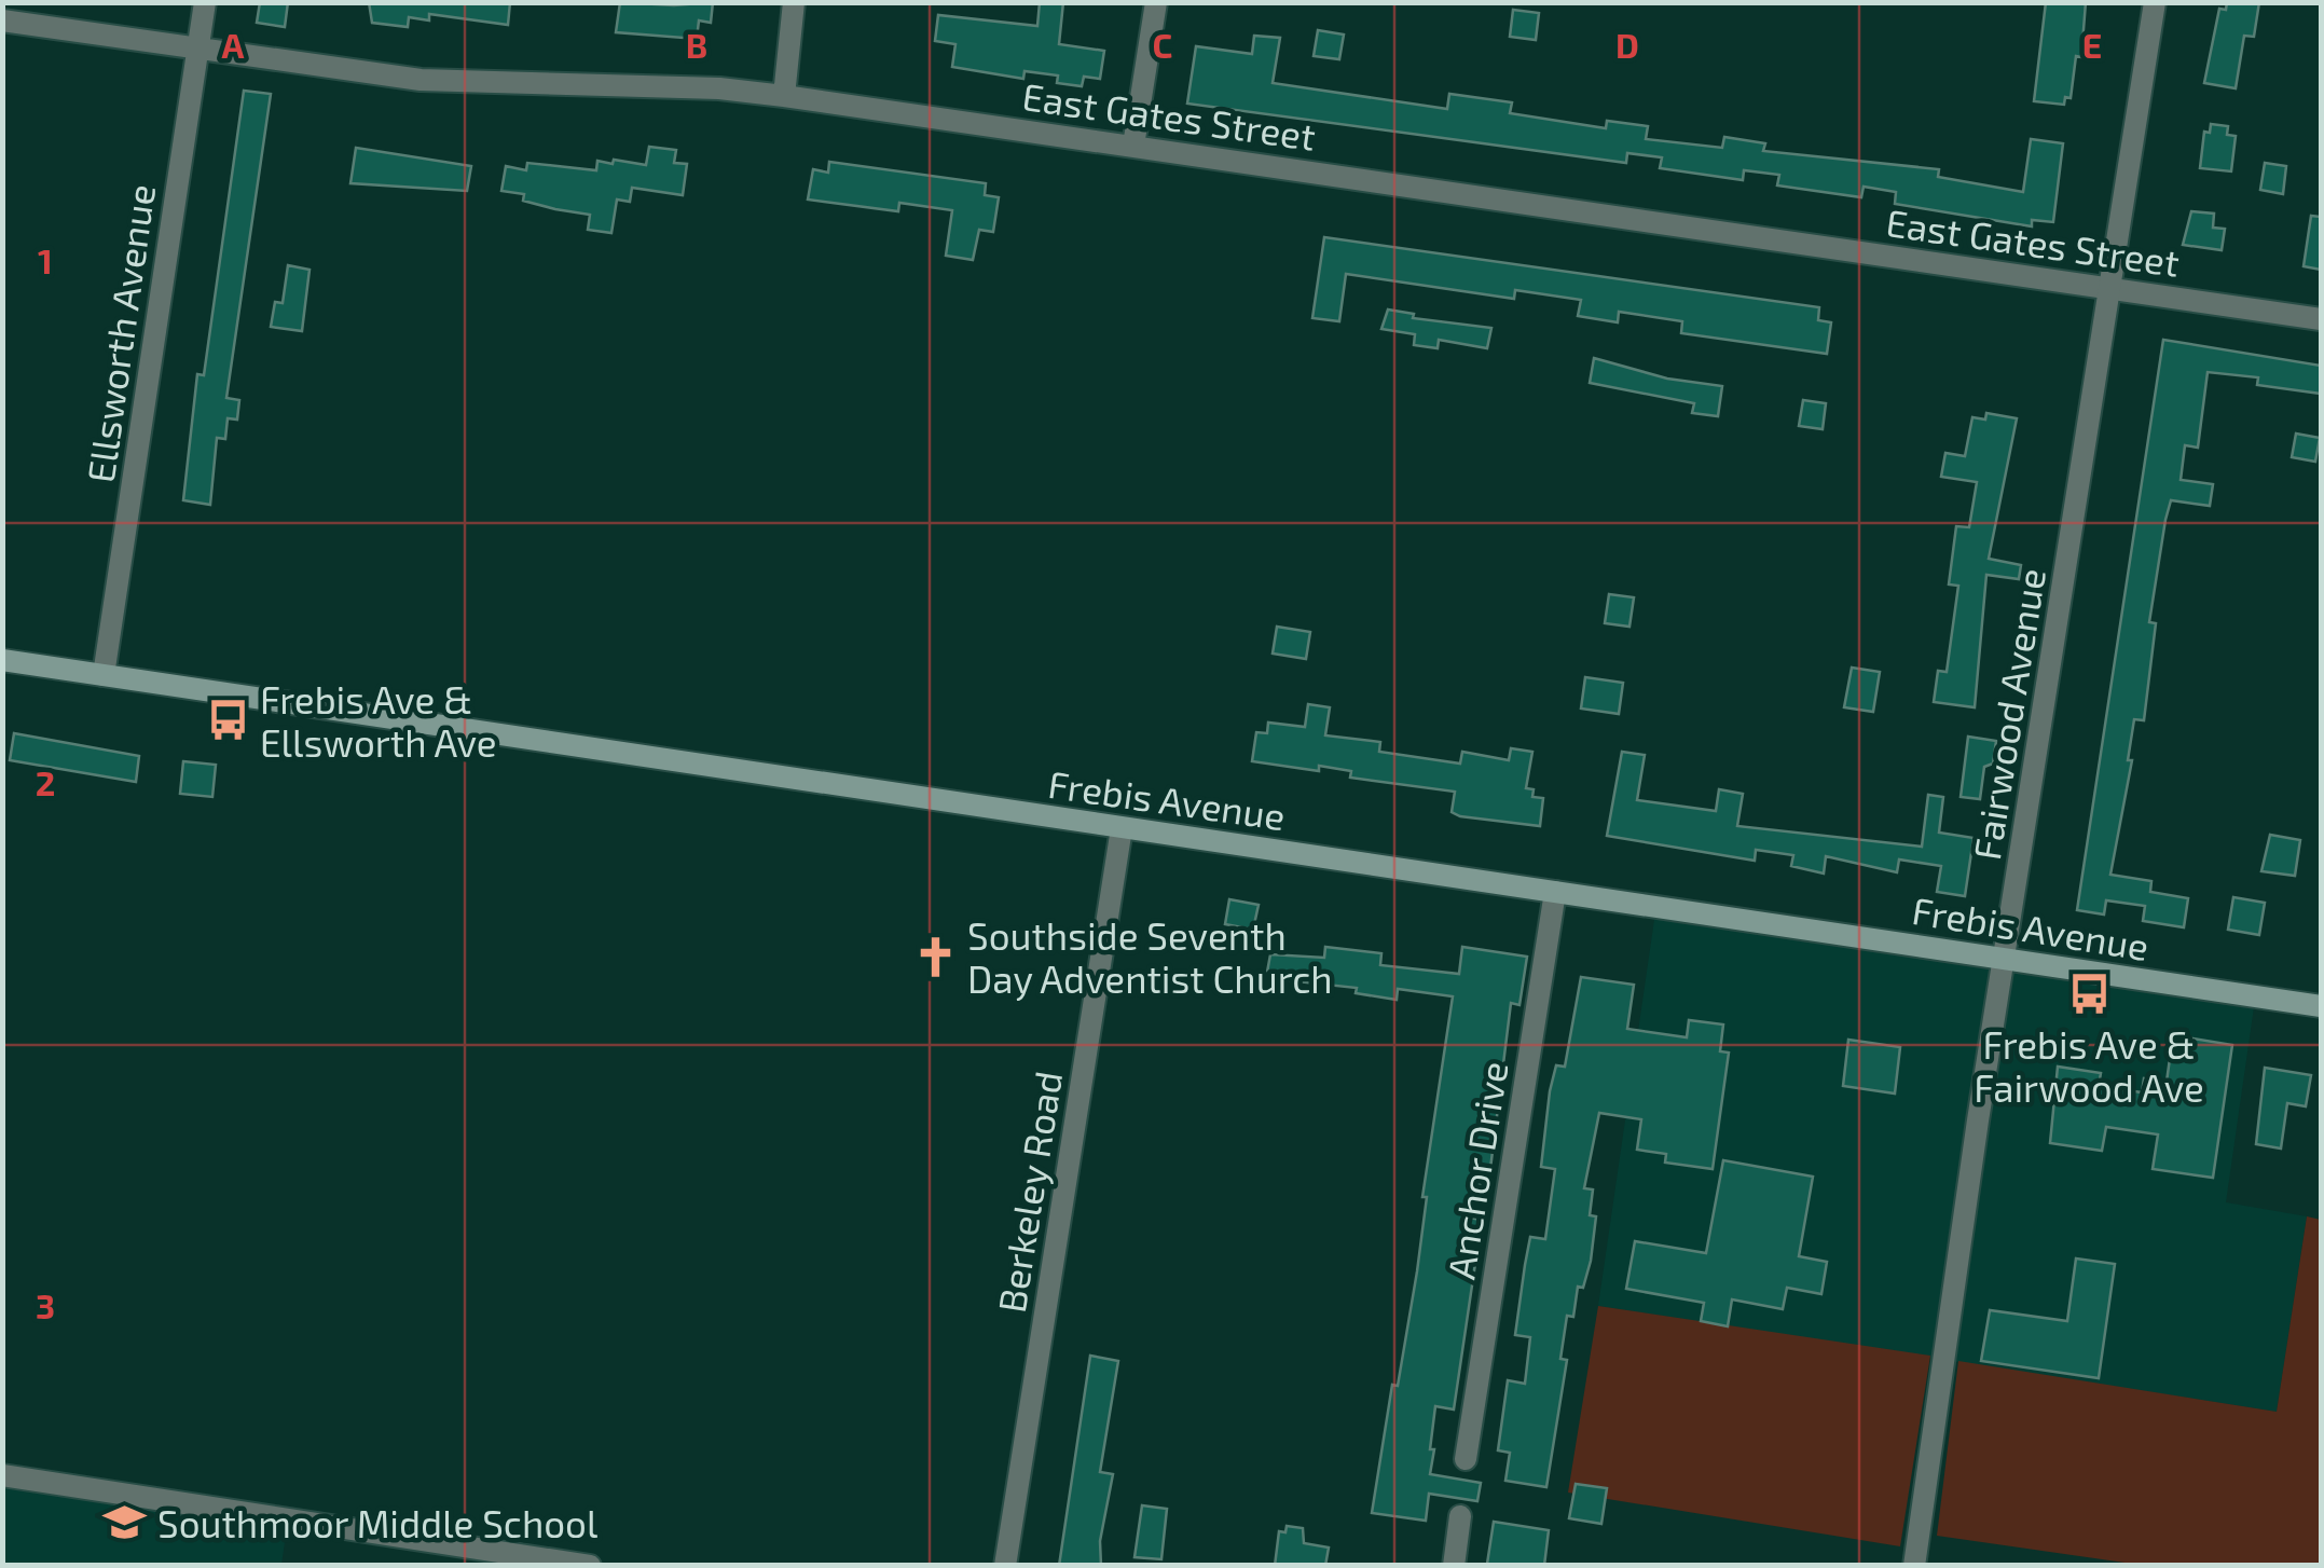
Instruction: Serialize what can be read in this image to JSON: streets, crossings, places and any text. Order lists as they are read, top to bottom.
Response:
{
  "streets": {
    "main road": ["Frebis Avenue"],
    "street": [
      "East Gates Street",
      "Ellsworth Avenue",
      "Fairwood Avenue",
      "Anchor Drive",
      "Berkeley Road"
    ]
  },
  "crossings": [
    ["East Gates Street", "Ellsworth Avenue"],
    ["East Gates Street", "Fairwood Avenue"],
    ["Ellsworth Avenue", "Frebis Avenue"],
    ["Fairwood Avenue", "Frebis Avenue"],
    ["Frebis Avenue", "Anchor Drive"],
    ["Frebis Avenue", "Berkeley Road"]
  ],
  "places": {
    "bus stop": ["Frebis Ave & Ellsworth Ave", "Frebis Ave & Fairwood Ave"],
    "church": ["Southside Seventh Day Adventist Church"],
    "school or university": ["Southmoor Middle School"]
  },
  "grid": {
    "columns": [
      "A",
      "B",
      "C",
      "D",
      "E"
    ],
    "rows": ["1", "2", "3"]
  }
}
